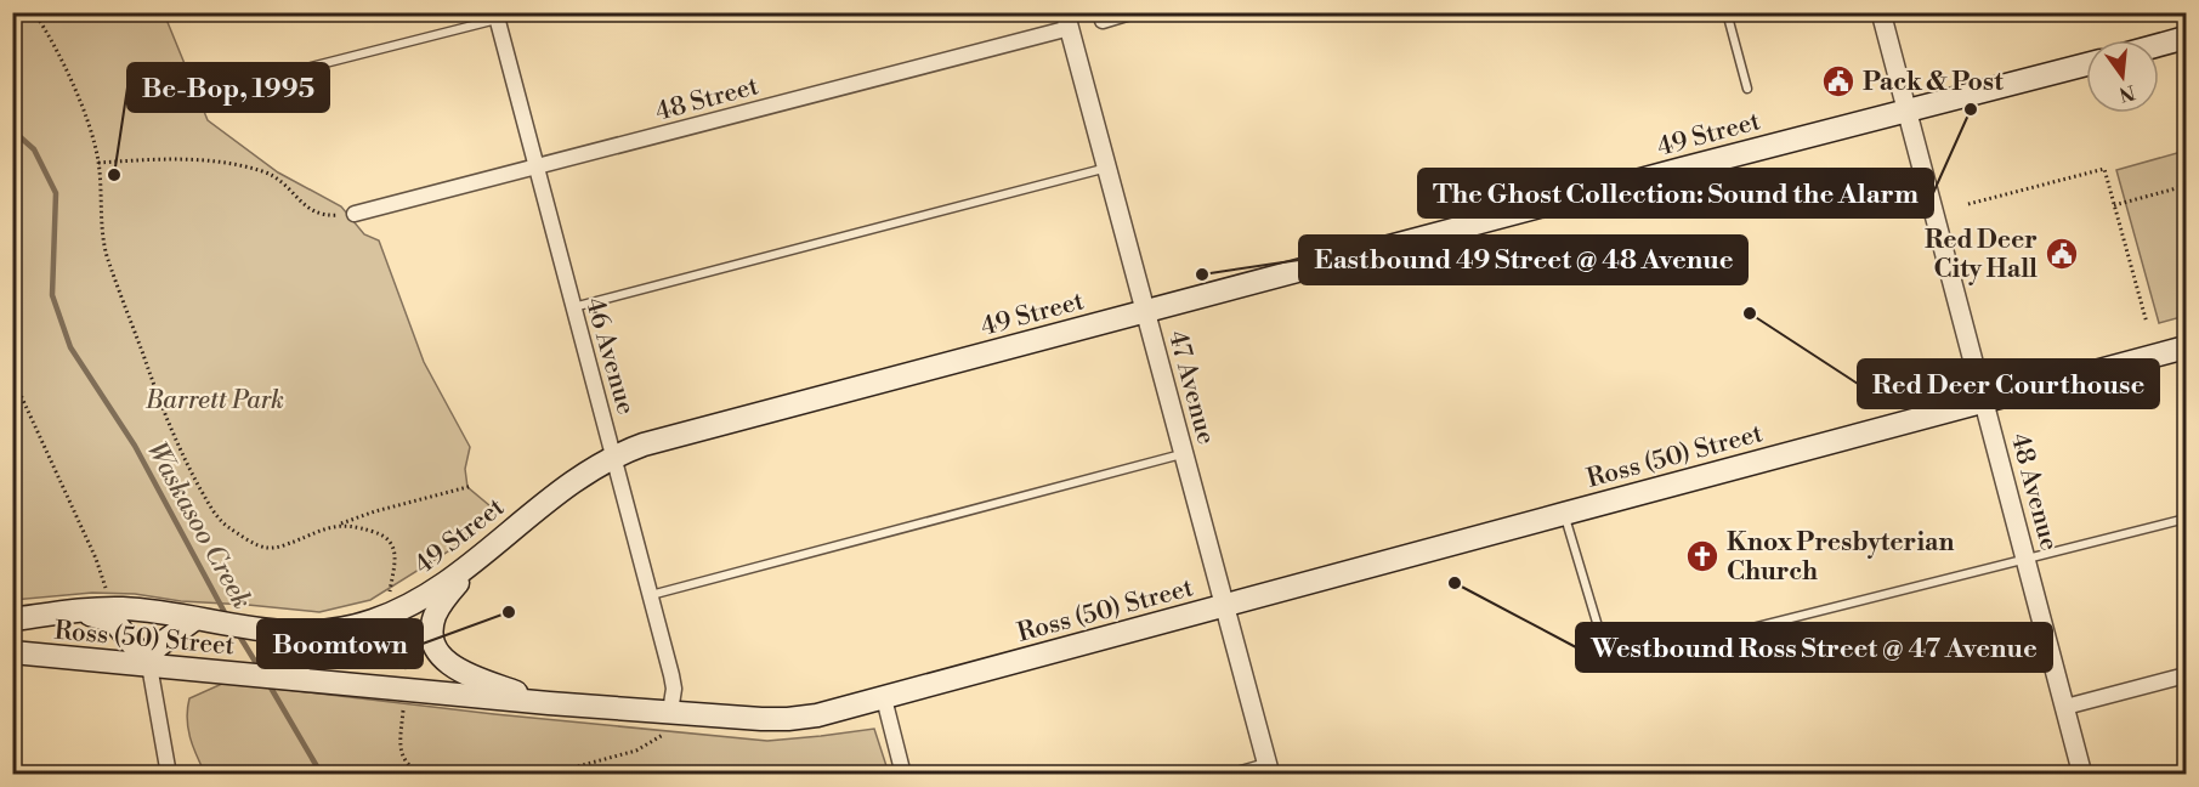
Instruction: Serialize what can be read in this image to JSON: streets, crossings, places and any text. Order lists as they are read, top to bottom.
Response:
{
  "streets": {
    "main road": ["49 Street", "Ross (50) Street"],
    "street": [
      "48 Street",
      "46 Avenue",
      "47 Avenue",
      "48 Avenue"
    ]
  },
  "crossings": [
    ["48 Street", "46 Avenue"],
    ["48 Street", "47 Avenue"],
    ["49 Street", "46 Avenue"],
    ["49 Street", "47 Avenue"],
    ["49 Street", "48 Avenue"],
    ["46 Avenue", "Ross (50) Street"],
    ["47 Avenue", "Ross (50) Street"],
    ["Ross (50) Street", "48 Avenue"]
  ],
  "water": ["Waskasoo Creek"],
  "parks": ["Barrett Park"],
  "places": {
    "public building": ["Pack & Post", "Red Deer City Hall"],
    "other": [
      "The Ghost Collection: Sound the Alarm",
      "Be-Bop, 1995",
      "Eastbound 49 Street @ 48 Avenue",
      "Red Deer Courthouse",
      "Westbound Ross Street @ 47 Avenue",
      "Boomtown"
    ],
    "church": ["Knox Presbyterian Church"]
  },
  "north": "bottom"
}
